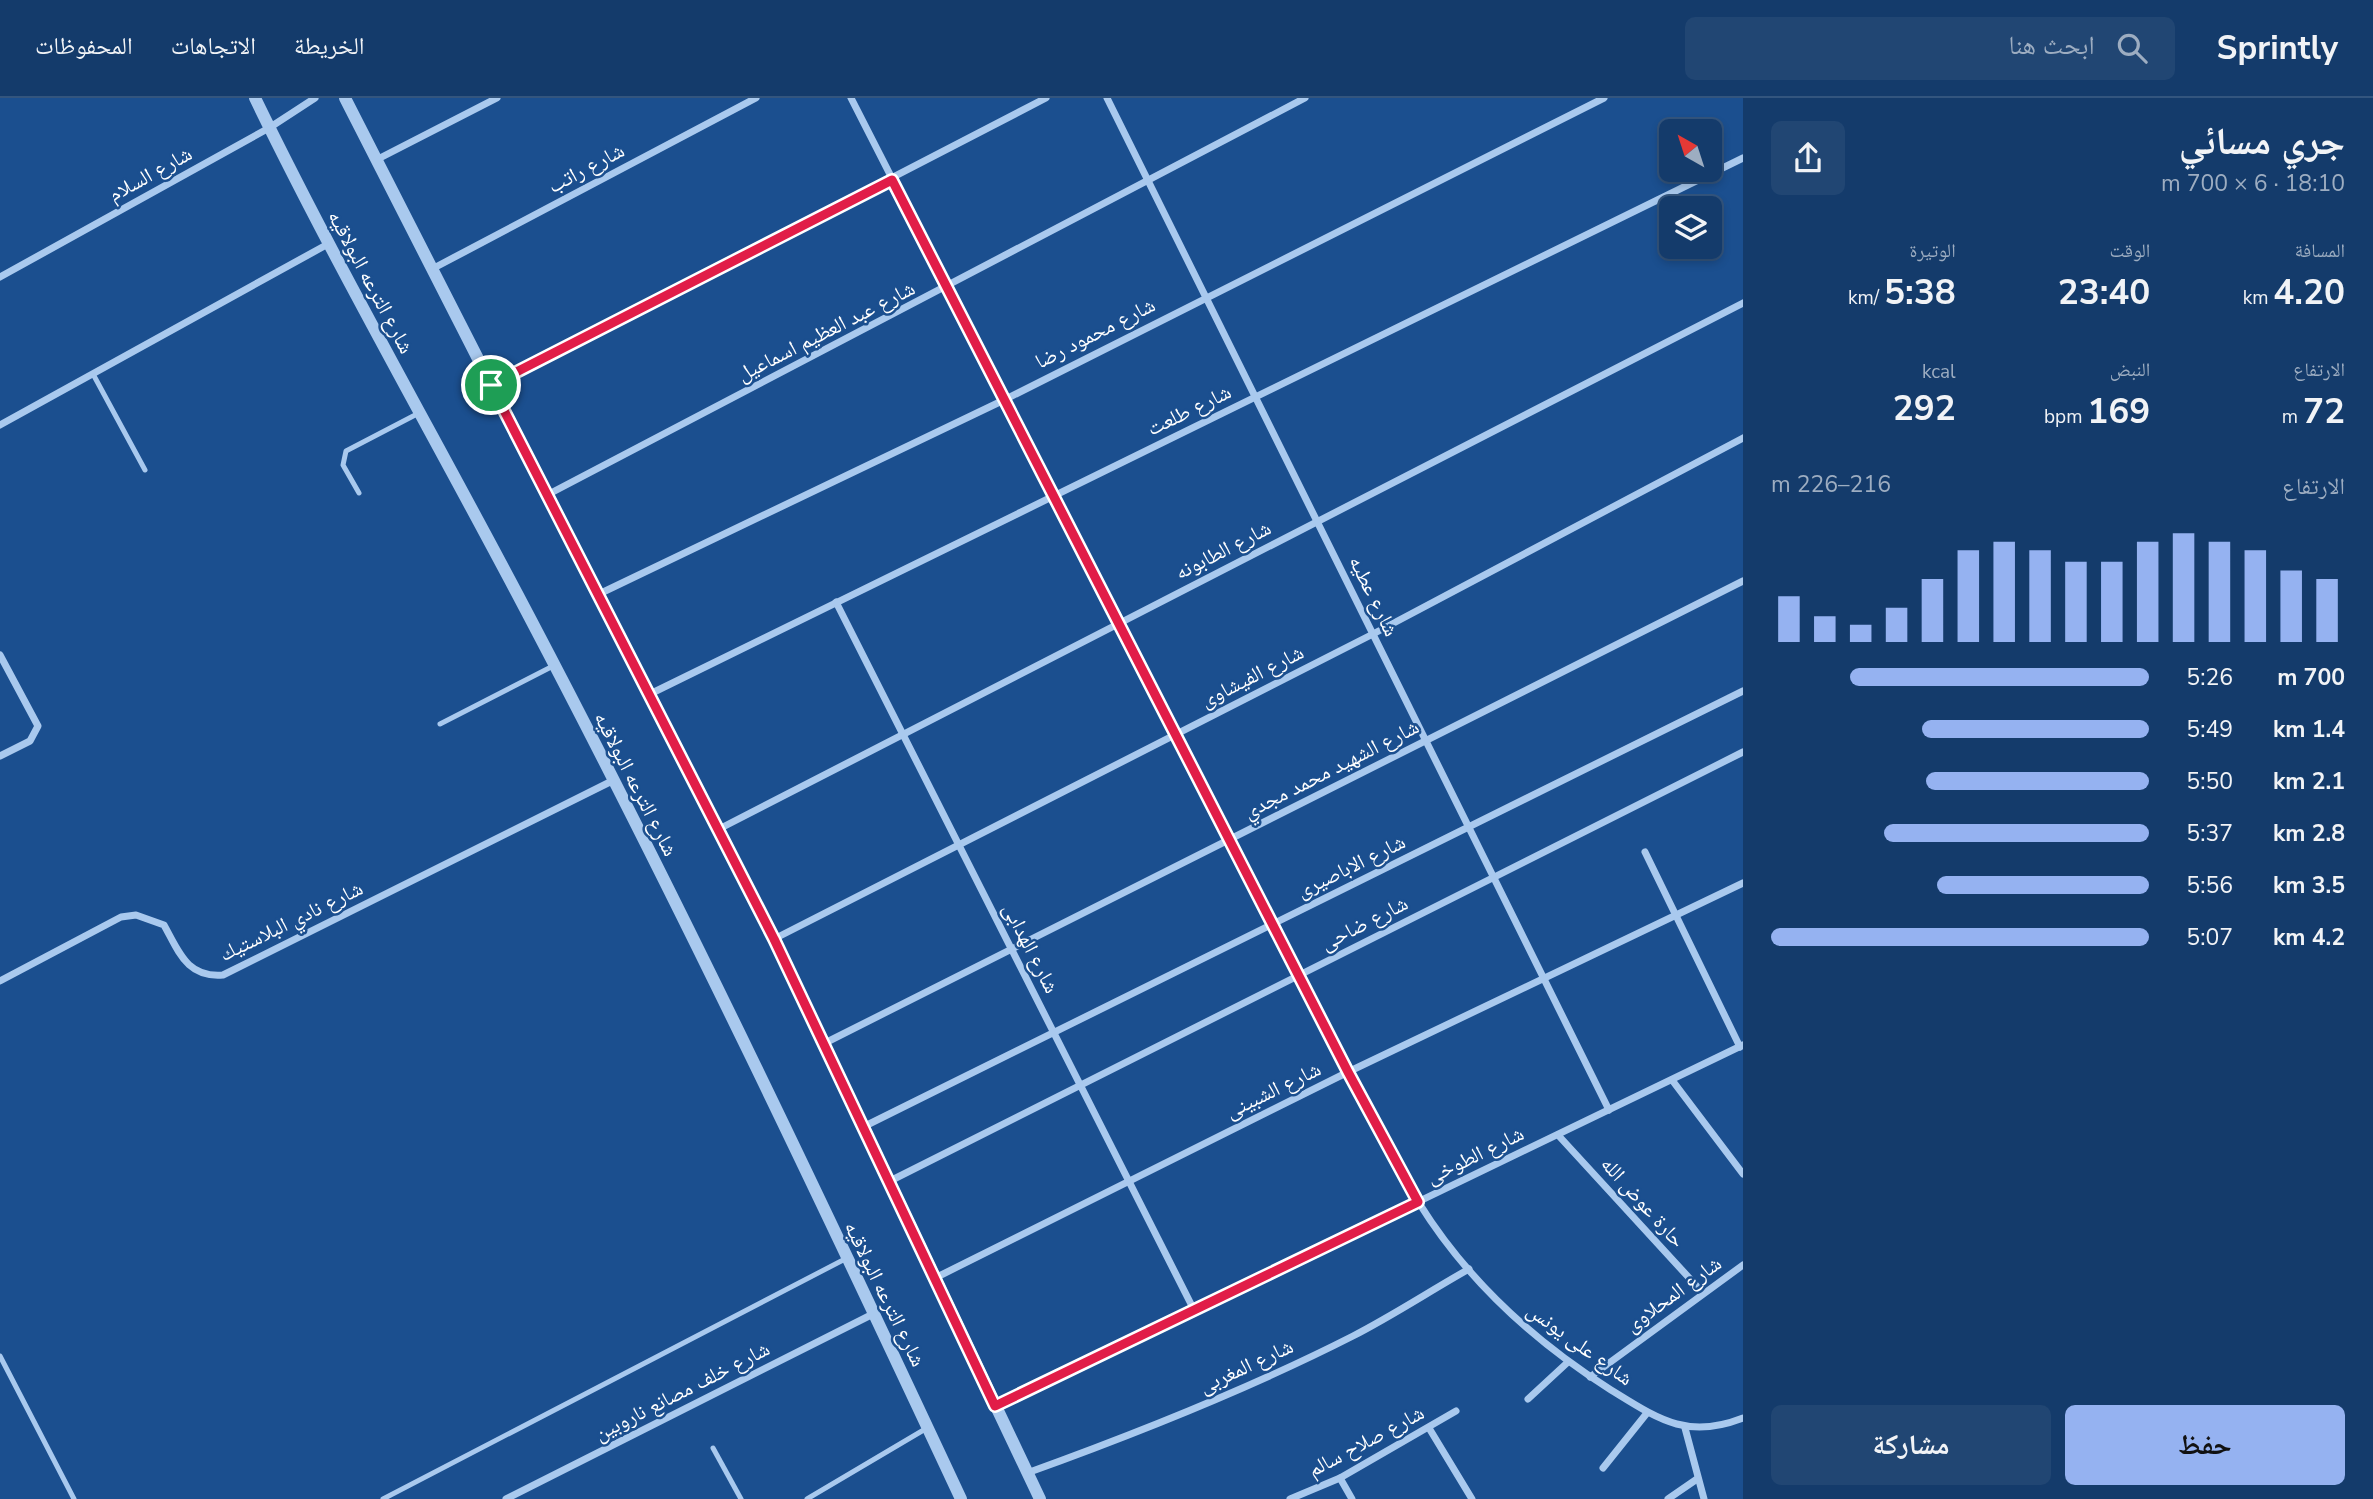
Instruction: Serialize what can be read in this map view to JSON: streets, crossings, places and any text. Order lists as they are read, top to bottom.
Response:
{
  "streets": {
    "street": [
      "شارع راتب",
      "شارع السلام",
      "شارع الترعه البولاقيه",
      "شارع عبد العظيم اسماعيل",
      "شارع محمود رضا",
      "شارع طلعت",
      "شارع الطابونه",
      "شارع عطيه",
      "شارع الفيشاوى",
      "شارع الشهيد محمد مجدي",
      "شارع الاباصيرى",
      "شارع نادي البلاستيك",
      "شارع ضاحى",
      "شارع الهدابى",
      "شارع الشبينى",
      "شارع الطوخى",
      "حارة عوض الله",
      "شارع المحلاوى",
      "شارع على يونس",
      "شارع المغربى",
      "شارع خلف مصانع ناروبين",
      "شارع صلاح سالم"
    ]
  },
  "crossings": [
    ["شارع السلام", "شارع الترعه البولاقيه"],
    ["شارع الترعه البولاقيه", "شارع نادي البلاستيك"],
    ["شارع الترعه البولاقيه", "شارع خلف مصانع ناروبين"],
    ["شارع عبد العظيم اسماعيل", "شارع عطيه"],
    ["شارع عبد العظيم اسماعيل", "شارع على يونس"],
    ["شارع محمود رضا", "شارع عطيه"],
    ["شارع محمود رضا", "شارع على يونس"],
    ["شارع طلعت", "شارع عطيه"],
    ["شارع طلعت", "شارع الهدابى"],
    ["شارع طلعت", "شارع على يونس"],
    ["شارع الطابونه", "شارع عطيه"],
    ["شارع الطابونه", "شارع الهدابى"],
    ["شارع الطابونه", "شارع على يونس"],
    ["شارع عطيه", "شارع الفيشاوى"],
    ["شارع عطيه", "شارع الشهيد محمد مجدي"],
    ["شارع عطيه", "شارع الاباصيرى"],
    ["شارع عطيه", "شارع ضاحى"],
    ["شارع عطيه", "شارع الشبينى"],
    ["شارع عطيه", "شارع الطوخى"],
    ["شارع الفيشاوى", "شارع الهدابى"],
    ["شارع الفيشاوى", "شارع على يونس"],
    ["شارع الشهيد محمد مجدي", "شارع الهدابى"],
    ["شارع الشهيد محمد مجدي", "شارع على يونس"],
    ["شارع الاباصيرى", "شارع الهدابى"],
    ["شارع الاباصيرى", "شارع على يونس"],
    ["شارع ضاحى", "شارع الهدابى"],
    ["شارع ضاحى", "شارع على يونس"],
    ["شارع الهدابى", "شارع الشبينى"],
    ["شارع الهدابى", "شارع الطوخى"],
    ["شارع الشبينى", "شارع على يونس"],
    ["شارع الطوخى", "حارة عوض الله"],
    ["شارع الطوخى", "شارع على يونس"],
    ["حارة عوض الله", "شارع المحلاوى"],
    ["شارع المحلاوى", "شارع على يونس"],
    ["شارع على يونس", "شارع المغربى"]
  ],
  "north": "top left",
  "page": {
    "header": "Sprintly",
    "search": "ابحث هنا",
    "nav": ["الخريطة", "الاتجاهات", "المحفوظات"],
    "heading": ["جري مسائي", "18:10 · 6 × 700 m"],
    "stats": [
      ["المسافة", "4.20 km"],
      ["الوقت", "23:40"],
      ["الوتيرة", "5:38 /km"],
      ["الارتفاع", "72 m"],
      ["النبض", "169 bpm"],
      ["kcal", "292"]
    ],
    "chart": ["الارتفاع", "216–226 m"],
    "list": [
      {
        "name": "700 m",
        "note": "5:26"
      },
      {
        "name": "1.4 km",
        "note": "5:49"
      },
      {
        "name": "2.1 km",
        "note": "5:50"
      },
      {
        "name": "2.8 km",
        "note": "5:37"
      },
      {
        "name": "3.5 km",
        "note": "5:56"
      },
      {
        "name": "4.2 km",
        "note": "5:07"
      }
    ],
    "buttons": ["حفظ", "مشاركة"]
  }
}
